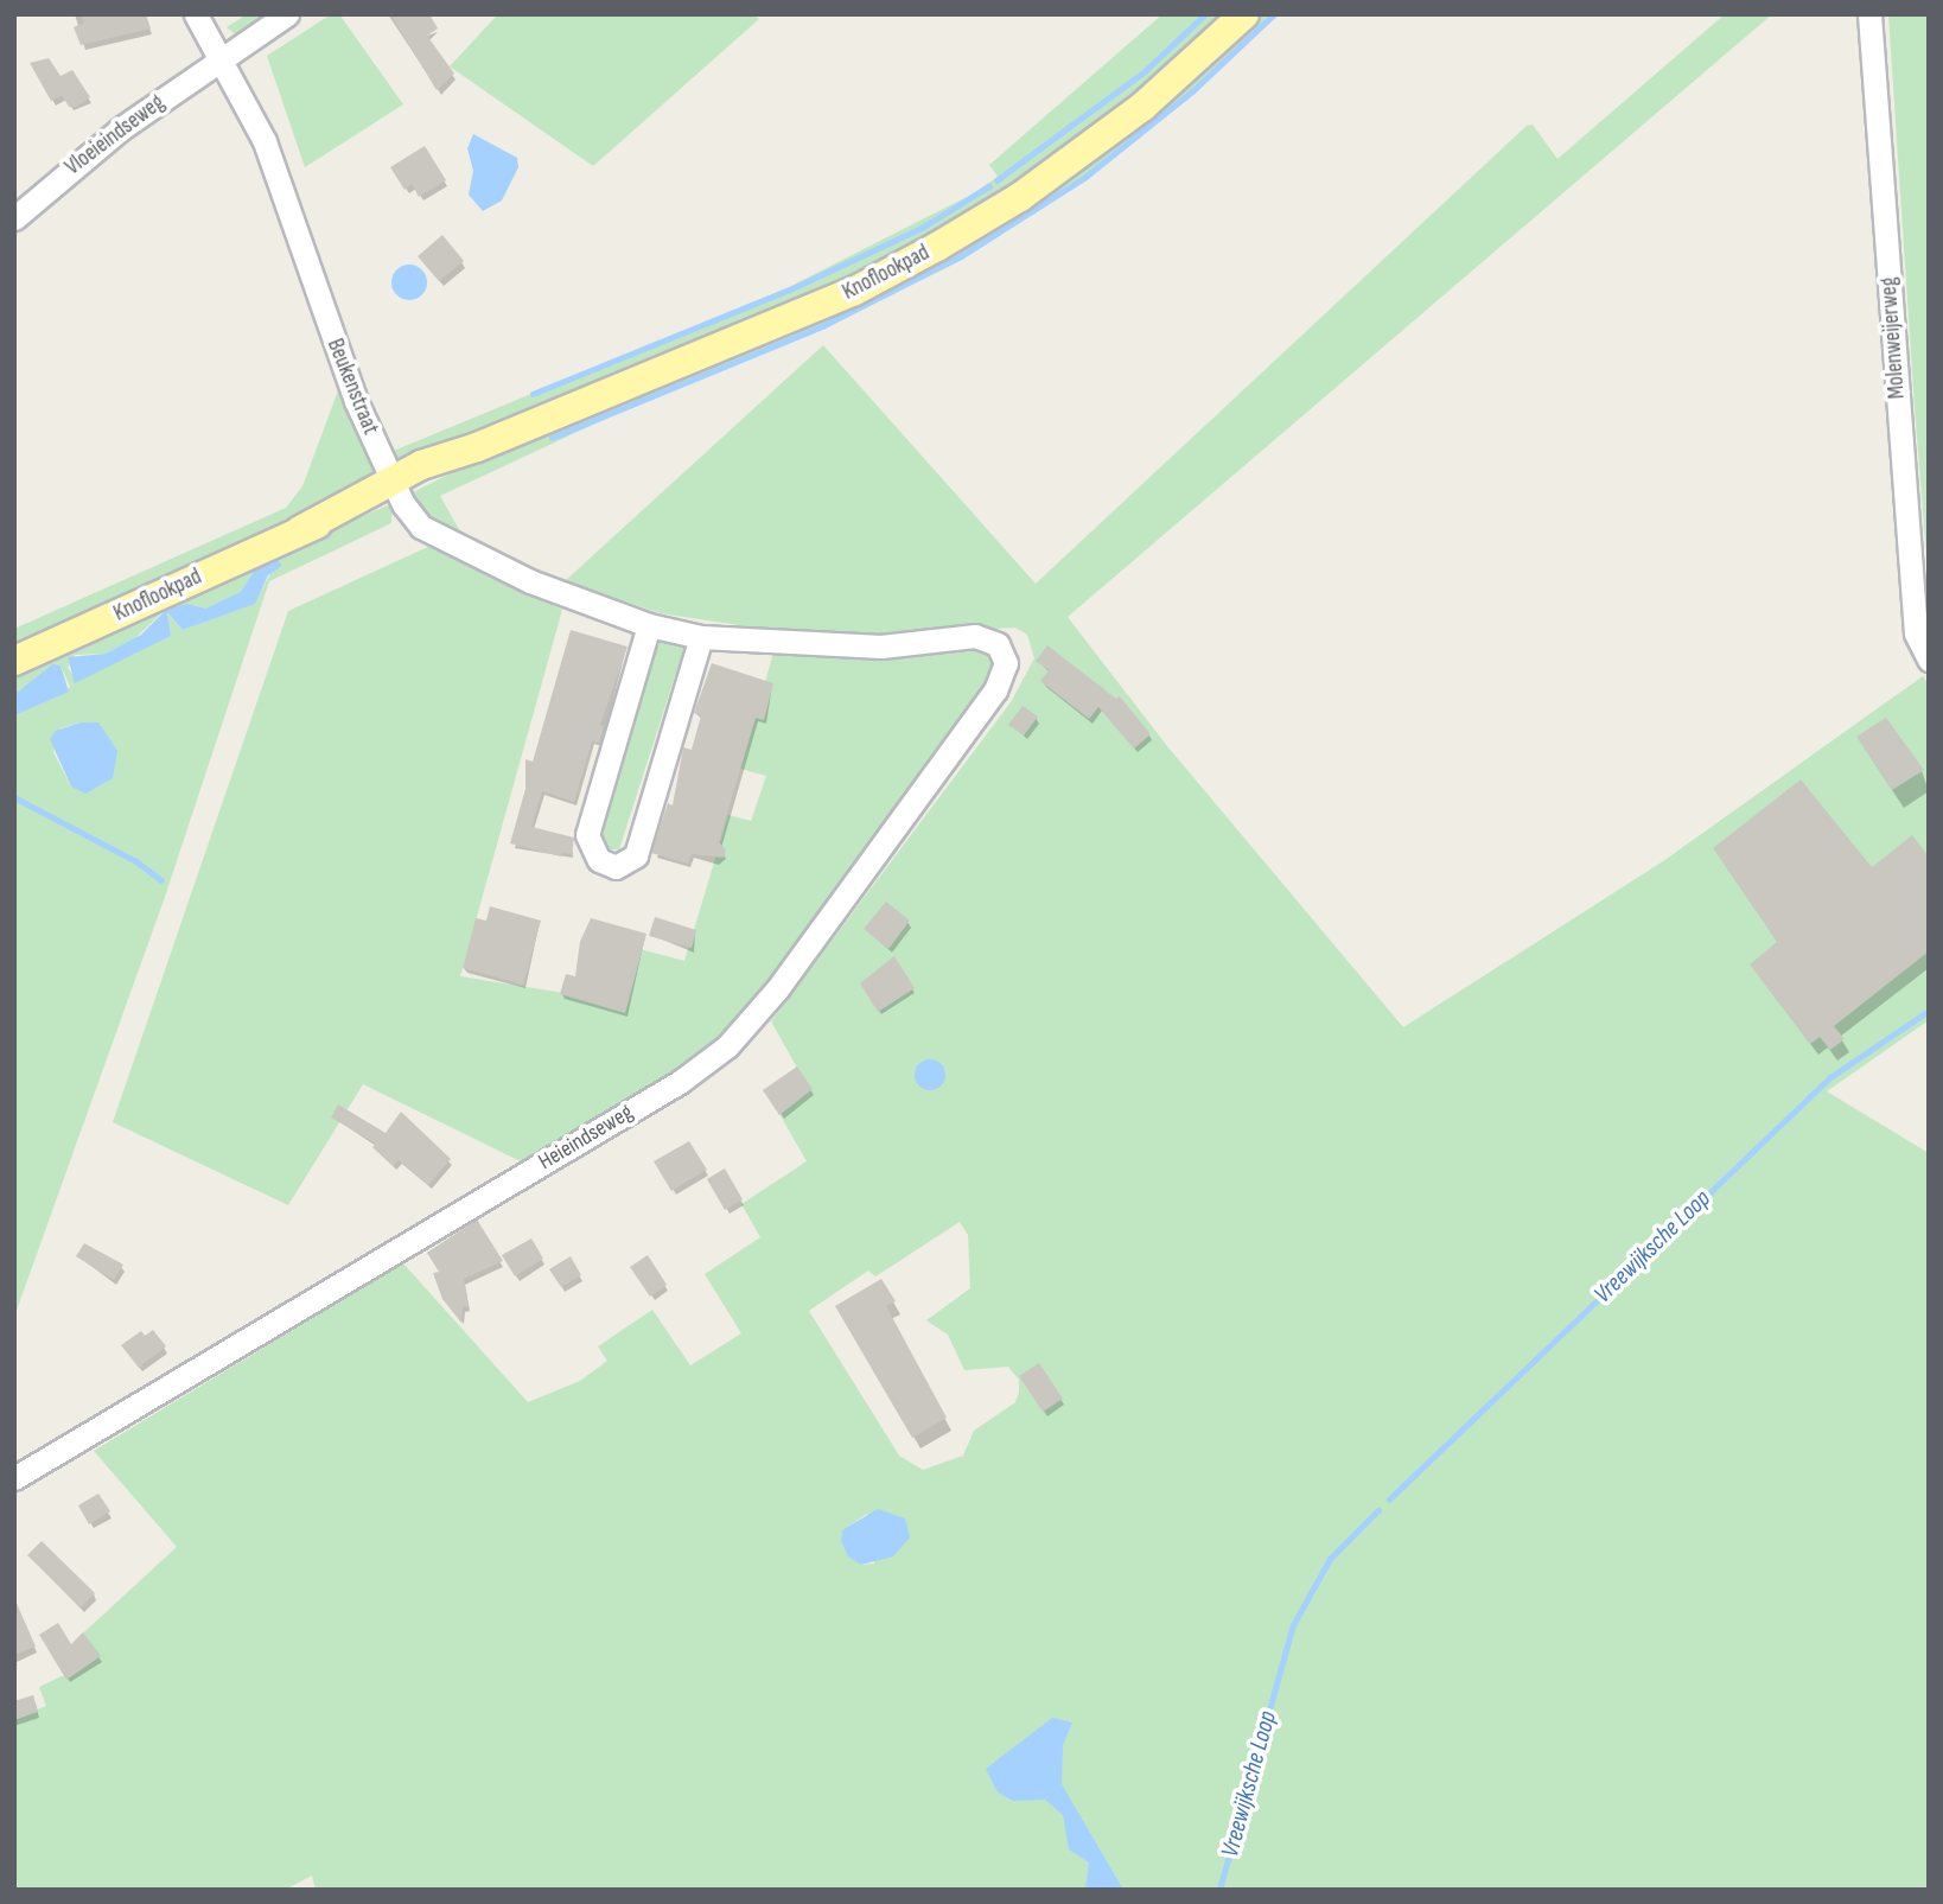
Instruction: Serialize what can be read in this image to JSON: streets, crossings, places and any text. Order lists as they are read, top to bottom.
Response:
{
  "streets": {
    "main road": ["Knoflookpad"],
    "street": [
      "Vloeieindseweg",
      "Molenweijerweg",
      "Beukenstraat",
      "Heieindseweg"
    ]
  },
  "crossings": [
    ["Vloeieindseweg", "Beukenstraat"],
    ["Knoflookpad", "Beukenstraat"],
    ["Beukenstraat", "Heieindseweg"]
  ],
  "water": ["Vreewijksche Loop"]
}
